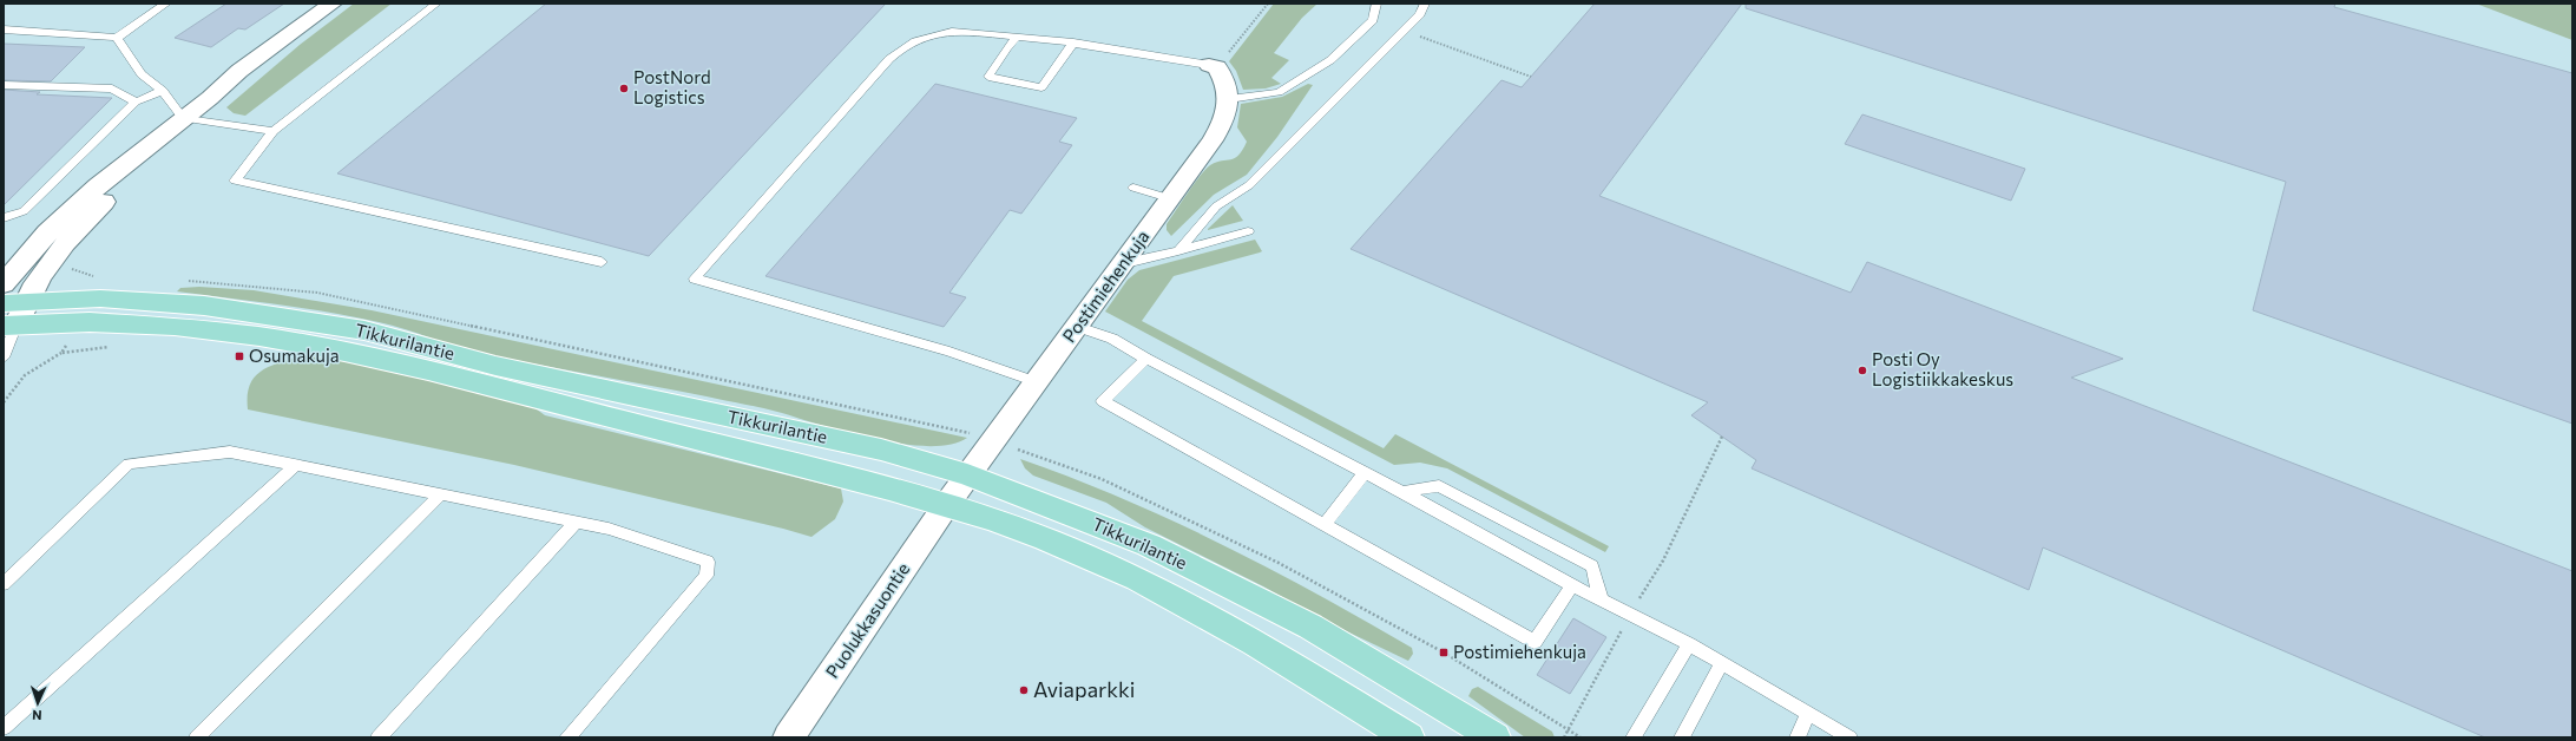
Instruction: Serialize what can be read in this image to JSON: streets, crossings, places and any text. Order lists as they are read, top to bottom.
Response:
{
  "streets": {
    "main road": ["Tikkurilantie"],
    "street": ["Postimiehenkuja", "Puolukkasuontie"]
  },
  "crossings": [
    ["Postimiehenkuja", "Tikkurilantie"],
    ["Postimiehenkuja", "Puolukkasuontie"],
    ["Tikkurilantie", "Puolukkasuontie"]
  ],
  "places": {
    "other": ["PostNord Logistics", "Posti Oy Logistiikkakeskus", "Aviaparkki"],
    "transit": ["Osumakuja", "Postimiehenkuja"]
  },
  "north": "bottom"
}
